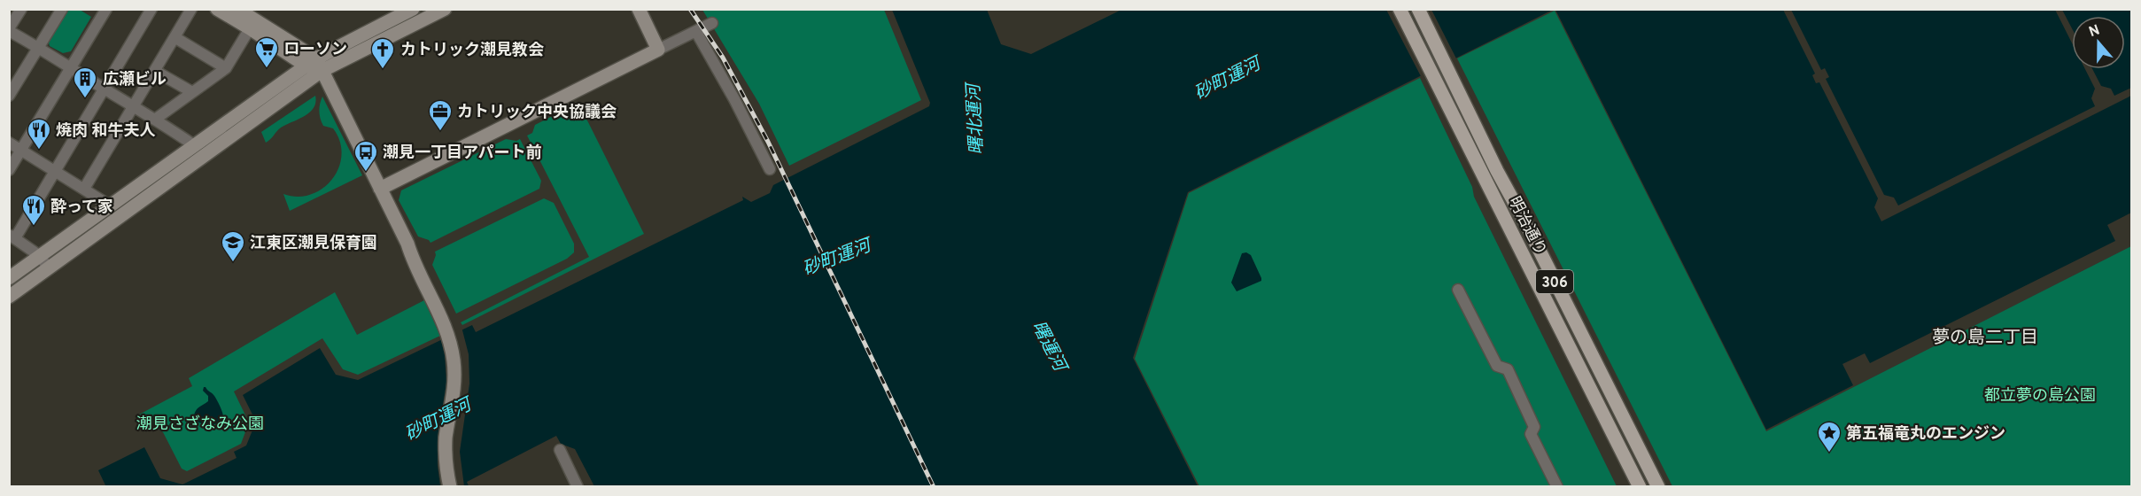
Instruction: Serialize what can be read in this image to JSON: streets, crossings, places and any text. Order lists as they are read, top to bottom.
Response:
{
  "streets": {
    "main road": ["明治通り", "306"]
  },
  "districts": ["夢の島二丁目"],
  "water": ["砂町運河", "曙北運河", "曙運河"],
  "parks": ["都立夢の島公園", "潮見さざなみ公園"],
  "places": {
    "supermarket": ["ローソン"],
    "church": ["カトリック潮見教会"],
    "building": ["広瀬ビル"],
    "office": ["カトリック中央協議会"],
    "restaurant": ["焼肉 和牛夫人", "酔って家"],
    "bus stop": ["潮見一丁目アパート前"],
    "school or university": ["江東区潮見保育園"],
    "place": ["第五福竜丸のエンジン"]
  },
  "north": "top"
}
